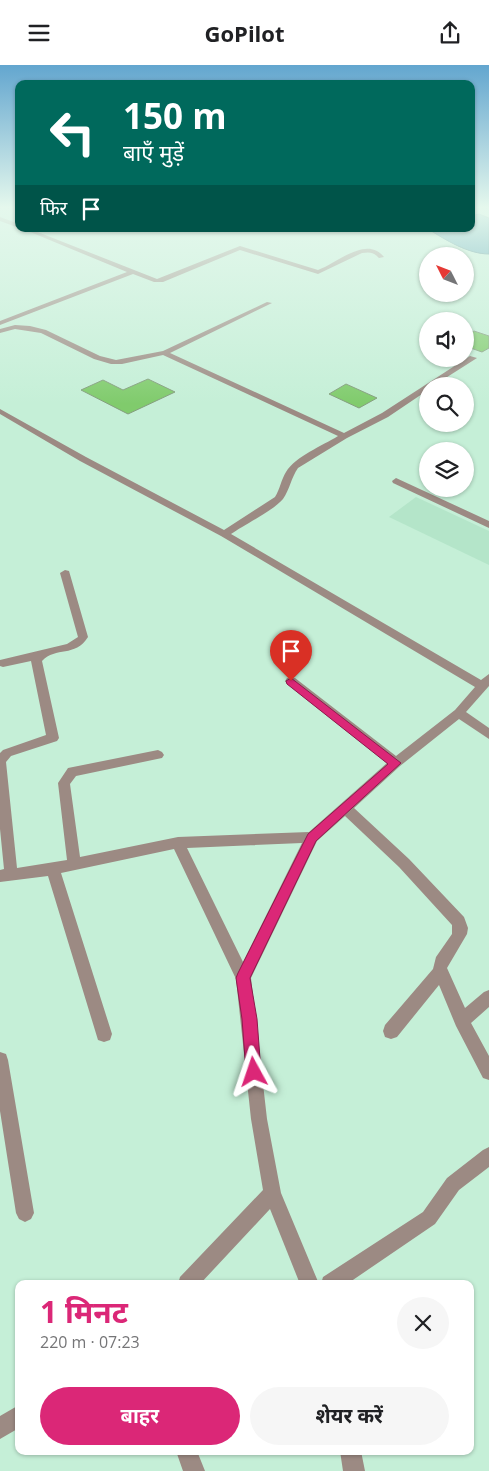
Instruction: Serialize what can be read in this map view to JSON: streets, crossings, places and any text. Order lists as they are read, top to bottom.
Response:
{
  "north": "top left",
  "page": {
    "header": "GoPilot",
    "turn": ["150 m", "बाएँ मुड़ें"],
    "then": "फिर",
    "heading": ["1 मिनट", "220 m · 07:23"],
    "buttons": ["बाहर", "शेयर करें"]
  }
}
